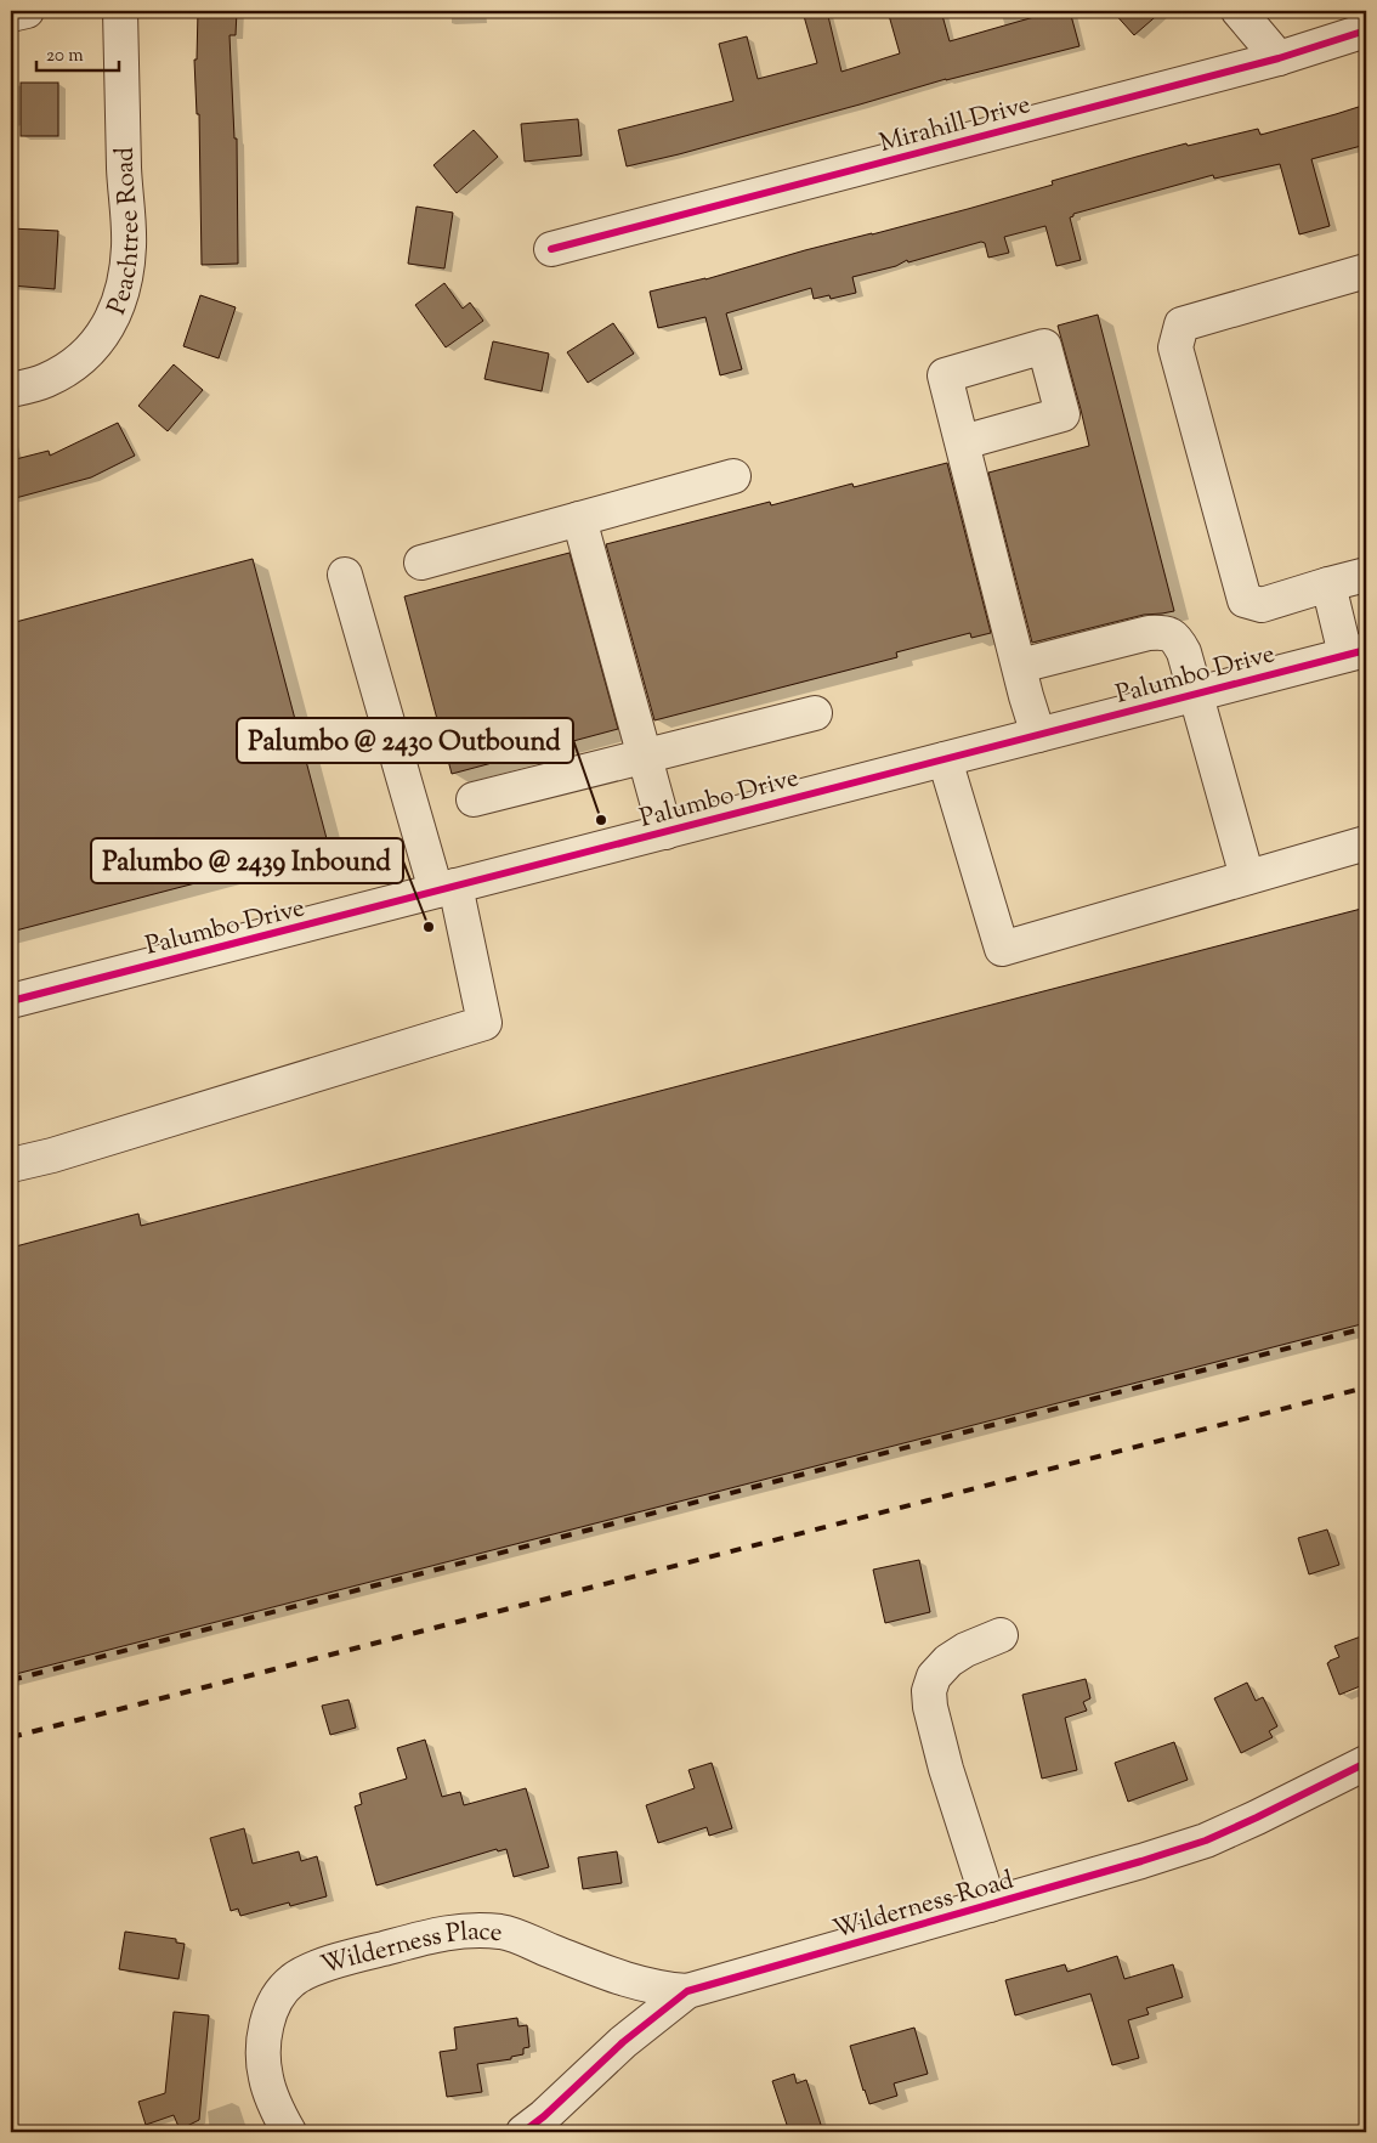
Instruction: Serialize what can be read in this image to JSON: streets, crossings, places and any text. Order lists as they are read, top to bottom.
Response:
{
  "streets": {
    "street": [
      "Mirahill Drive",
      "Peachtree Road",
      "Palumbo Drive",
      "Wilderness Road",
      "Wilderness Place"
    ]
  },
  "crossings": [
    ["Wilderness Road", "Wilderness Place"]
  ],
  "places": ["Palumbo @ 2430 Outbound", "Palumbo @ 2439 Inbound"],
  "scale_bar": "20 m"
}
